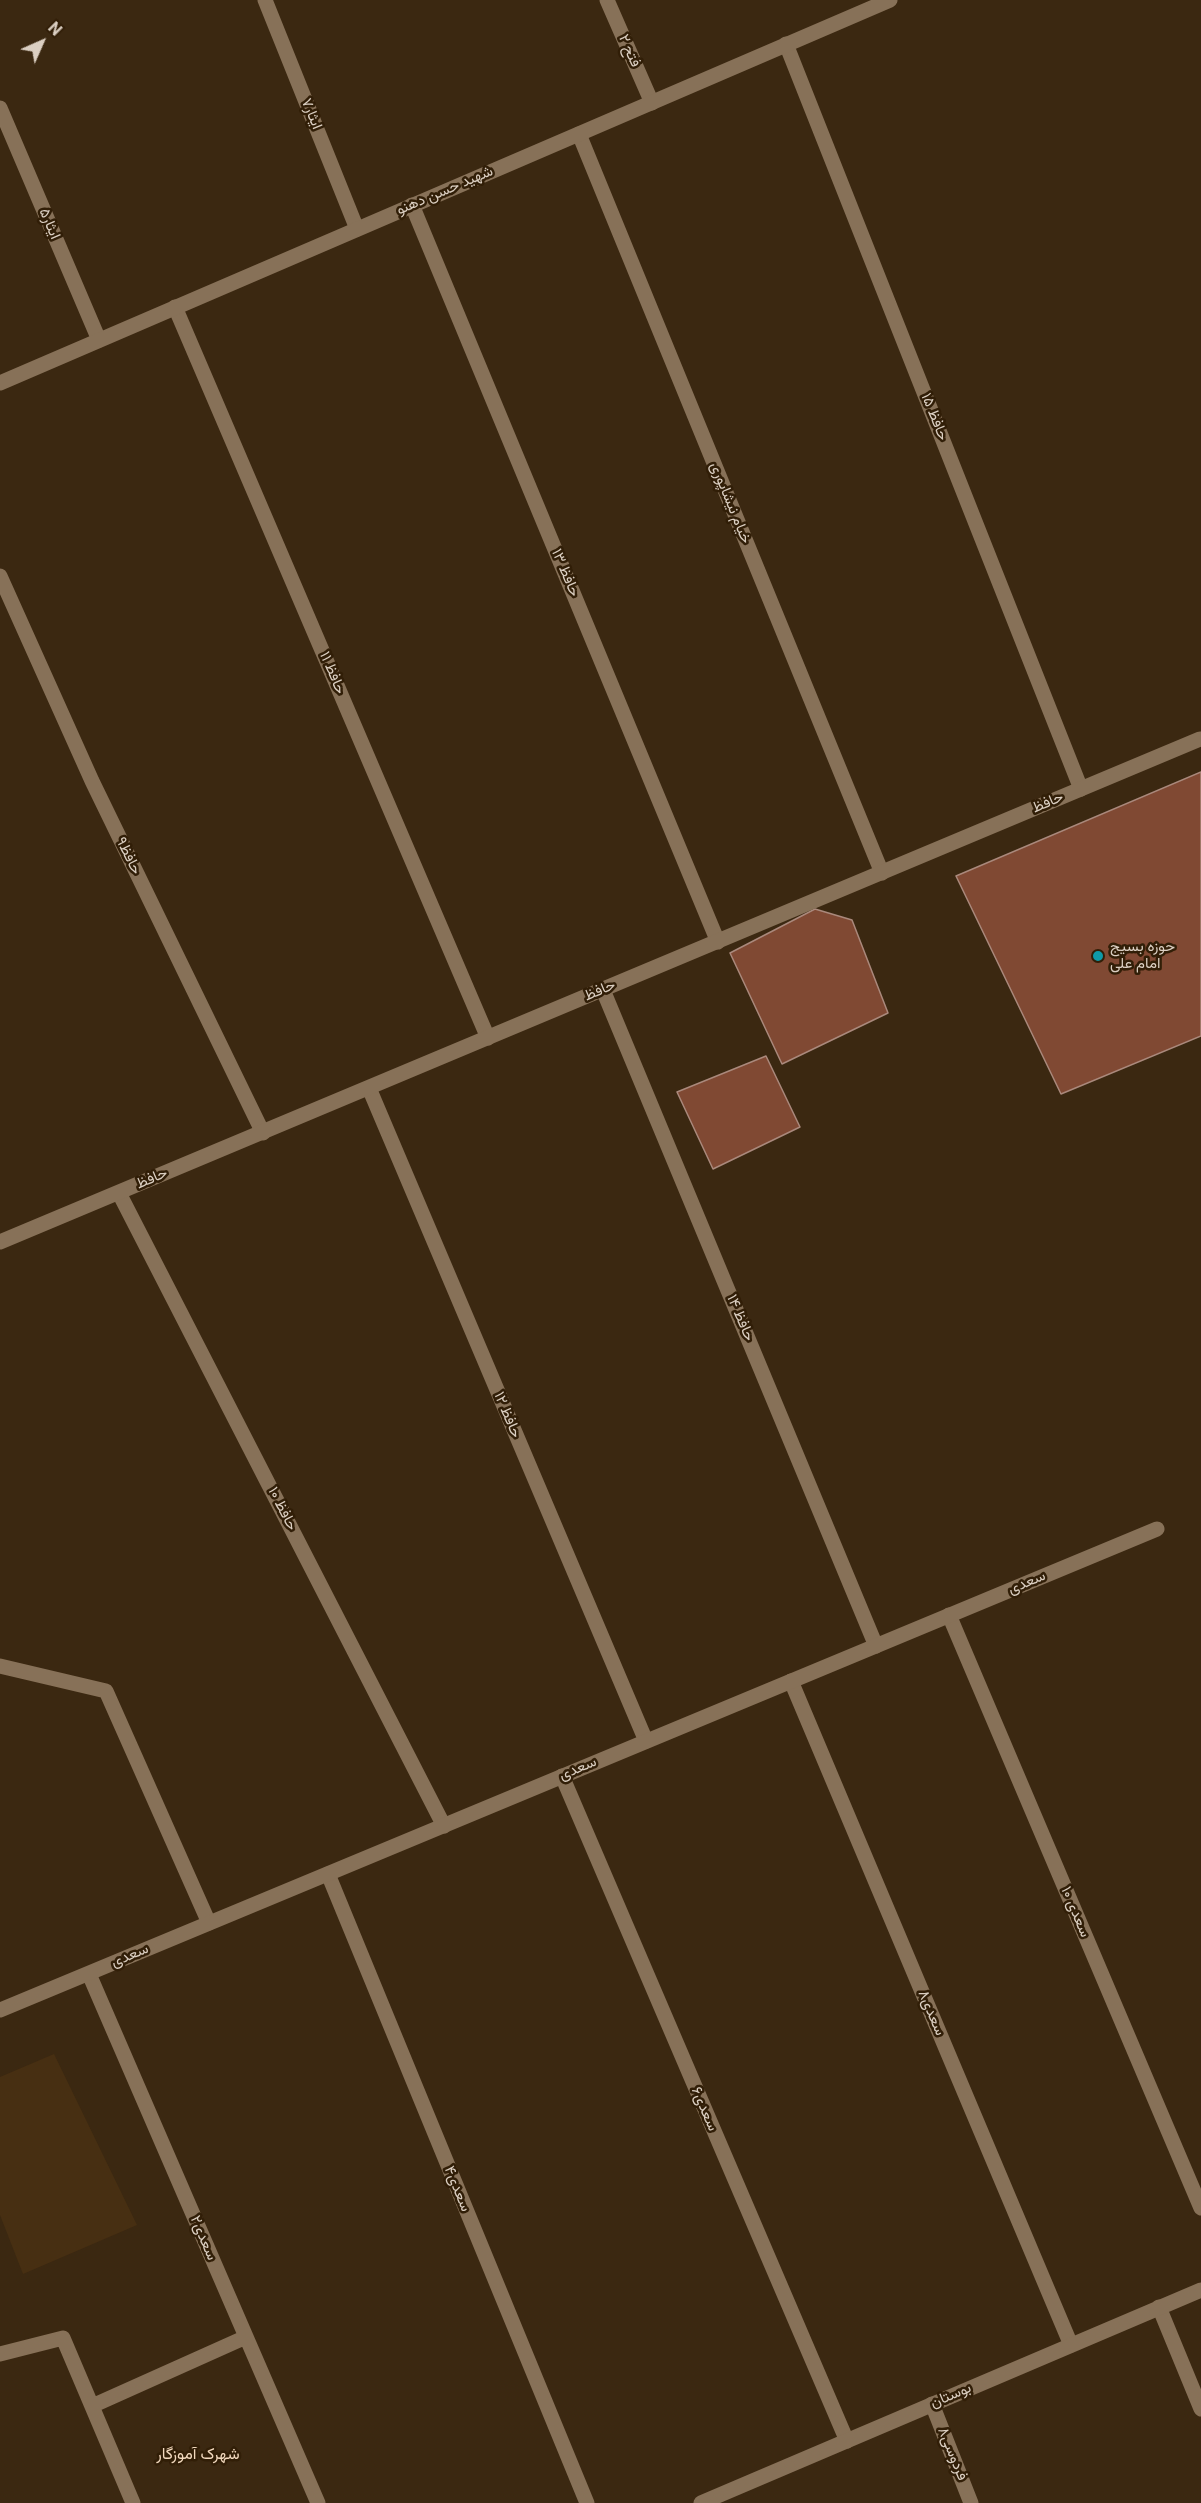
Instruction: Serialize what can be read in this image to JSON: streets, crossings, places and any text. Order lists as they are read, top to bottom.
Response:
{
  "streets": {
    "street": [
      "فتح ۲",
      "ایثار۷",
      "شهید حسن دهنو",
      "ایثار۵",
      "حافظ ۱۵",
      "خیام نیشاپوری",
      "حافظ ۱۳",
      "حافظ ۱۱",
      "حافظ",
      "حافظ۹",
      "حافظ ۱۴",
      "حافظ ۱۲",
      "حافظ ۱۰",
      "سعدی",
      "سعدی ۱۰",
      "سعدی۸",
      "سعدی۶",
      "سعدی۴",
      "سعدی۲",
      "بوستان",
      "فردوسی۸"
    ]
  },
  "crossings": [
    ["فتح ۲", "شهید حسن دهنو"],
    ["ایثار۷", "شهید حسن دهنو"],
    ["شهید حسن دهنو", "ایثار۵"],
    ["شهید حسن دهنو", "حافظ ۱۵"],
    ["شهید حسن دهنو", "خیام نیشاپوری"],
    ["شهید حسن دهنو", "حافظ ۱۳"],
    ["شهید حسن دهنو", "حافظ ۱۱"],
    ["حافظ ۱۵", "حافظ"],
    ["خیام نیشاپوری", "حافظ"],
    ["حافظ ۱۳", "حافظ"],
    ["حافظ ۱۱", "حافظ"],
    ["حافظ", "حافظ۹"],
    ["حافظ", "حافظ ۱۴"],
    ["حافظ", "حافظ ۱۲"],
    ["حافظ", "حافظ ۱۰"],
    ["حافظ ۱۴", "سعدی"],
    ["حافظ ۱۲", "سعدی"],
    ["حافظ ۱۰", "سعدی"],
    ["سعدی", "سعدی ۱۰"],
    ["سعدی", "سعدی۸"],
    ["سعدی", "سعدی۶"],
    ["سعدی", "سعدی۴"],
    ["سعدی", "سعدی۲"],
    ["سعدی۸", "بوستان"],
    ["سعدی۶", "بوستان"],
    ["بوستان", "فردوسی۸"]
  ],
  "districts": ["شهرک آموزگار"],
  "places": ["حوزه بسیج امام علی"],
  "north": "top right"
}
